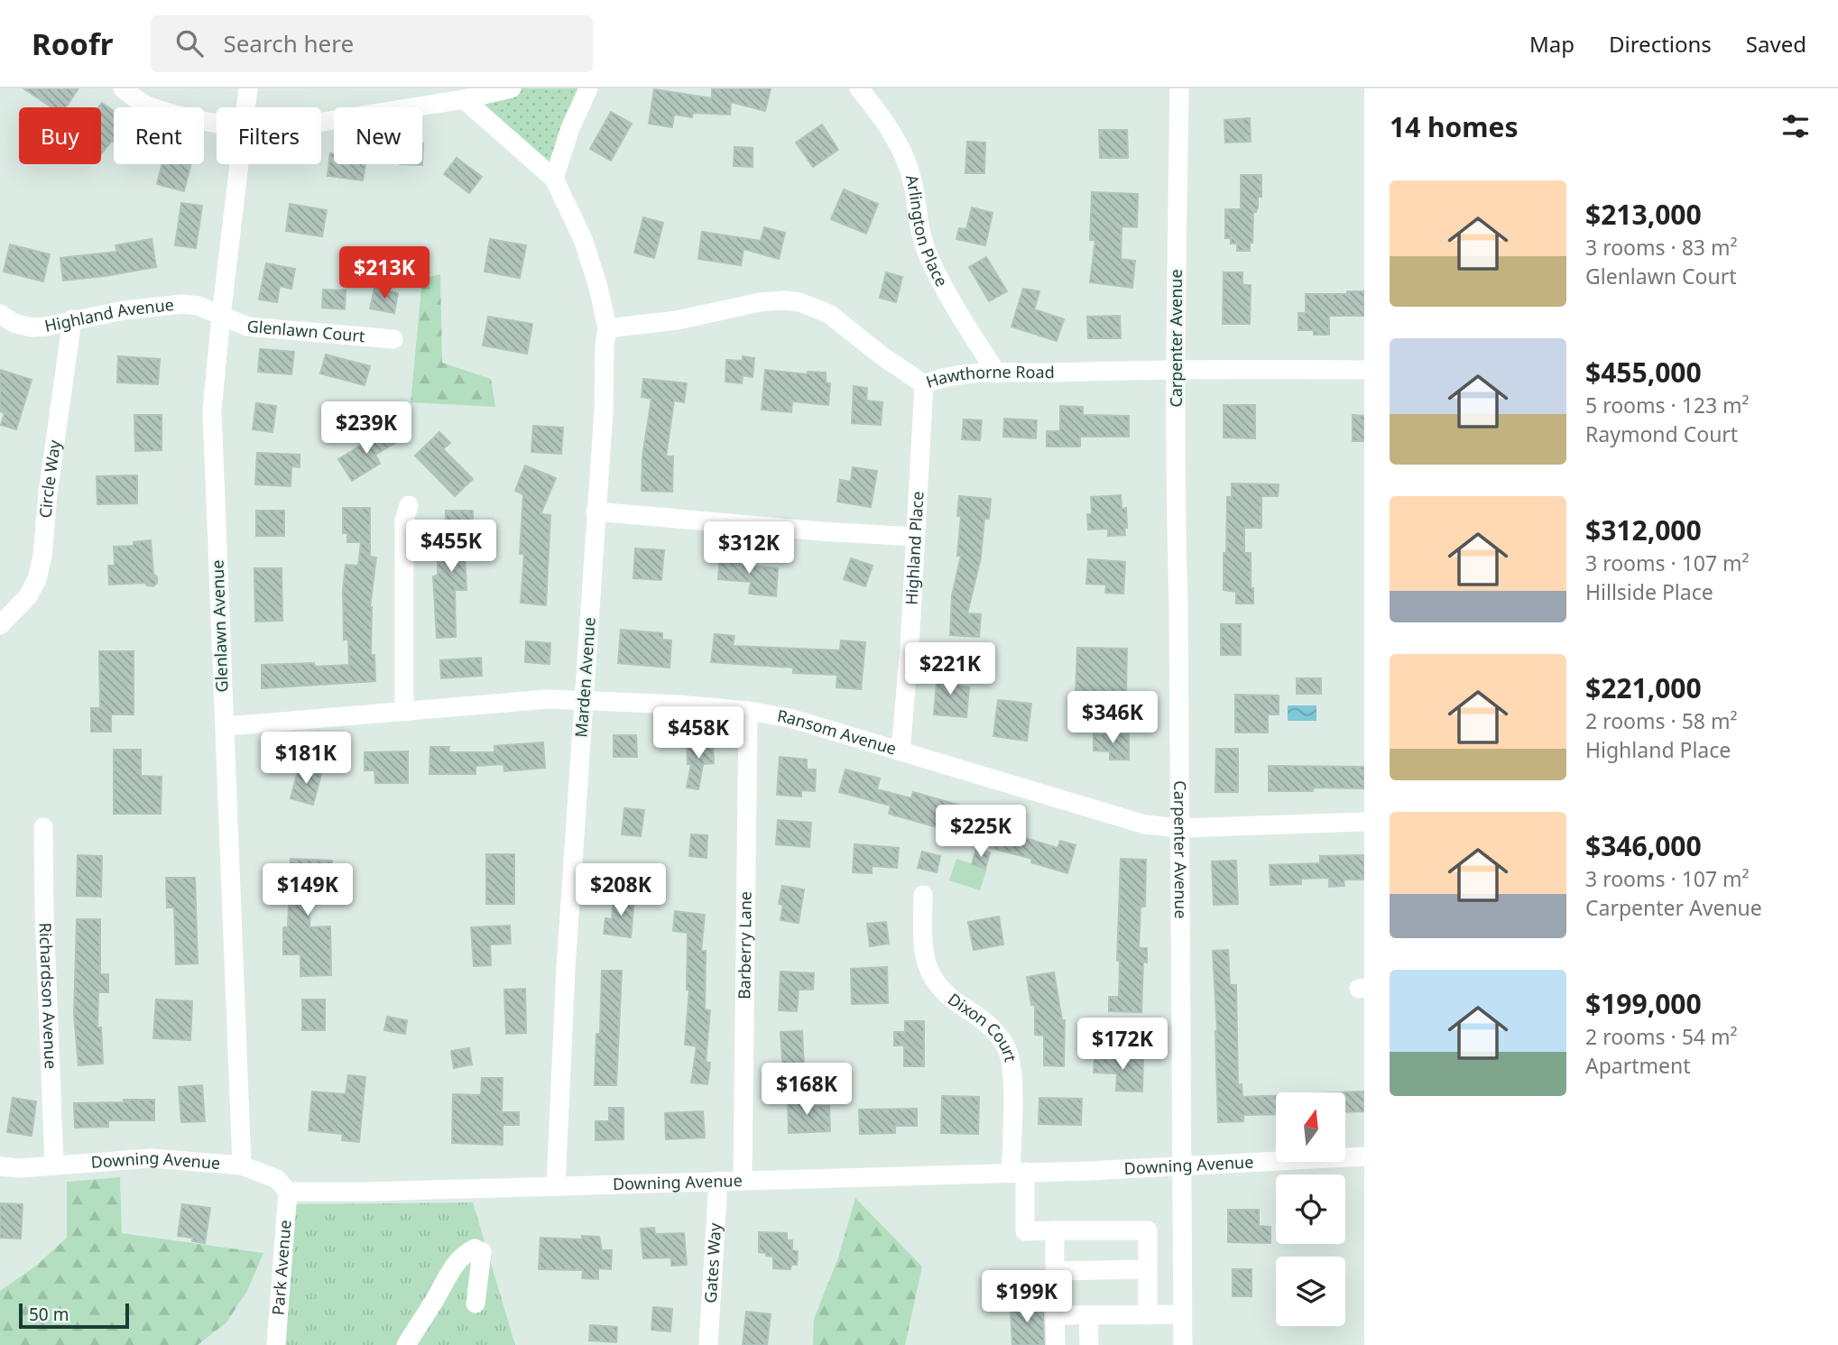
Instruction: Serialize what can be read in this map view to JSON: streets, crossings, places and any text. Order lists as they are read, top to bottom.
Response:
{
  "streets": {
    "street": [
      "Arlington Place",
      "Highland Avenue",
      "Glenlawn Court",
      "Carpenter Avenue",
      "Hawthorne Road",
      "Circle Way",
      "Highland Place",
      "Glenlawn Avenue",
      "Marden Avenue",
      "Ransom Avenue",
      "Barberry Lane",
      "Richardson Avenue",
      "Dixon Court",
      "Downing Avenue",
      "Gates Way",
      "Park Avenue"
    ]
  },
  "crossings": [
    ["Arlington Place", "Hawthorne Road"],
    ["Highland Avenue", "Glenlawn Court"],
    ["Highland Avenue", "Circle Way"],
    ["Highland Avenue", "Glenlawn Avenue"],
    ["Glenlawn Court", "Glenlawn Avenue"],
    ["Carpenter Avenue", "Hawthorne Road"],
    ["Carpenter Avenue", "Ransom Avenue"],
    ["Carpenter Avenue", "Downing Avenue"],
    ["Hawthorne Road", "Highland Place"],
    ["Hawthorne Road", "Marden Avenue"],
    ["Highland Place", "Ransom Avenue"],
    ["Glenlawn Avenue", "Ransom Avenue"],
    ["Glenlawn Avenue", "Downing Avenue"],
    ["Marden Avenue", "Ransom Avenue"],
    ["Marden Avenue", "Downing Avenue"],
    ["Ransom Avenue", "Barberry Lane"],
    ["Barberry Lane", "Downing Avenue"],
    ["Richardson Avenue", "Downing Avenue"],
    ["Dixon Court", "Downing Avenue"],
    ["Downing Avenue", "Gates Way"],
    ["Downing Avenue", "Park Avenue"]
  ],
  "scale_bar": "50 m",
  "north": "top",
  "page": {
    "header": "Roofr",
    "search": "Search here",
    "nav": ["Map", "Directions", "Saved"],
    "heading": "14 homes",
    "chip": [
      "Buy",
      "Rent",
      "Filters",
      "New"
    ],
    "list": [
      {
        "name": "$213,000",
        "note": "3 rooms · 83 m² · Glenlawn Court"
      },
      {
        "name": "$455,000",
        "note": "5 rooms · 123 m² · Raymond Court"
      },
      {
        "name": "$312,000",
        "note": "3 rooms · 107 m² · Hillside Place"
      },
      {
        "name": "$221,000",
        "note": "2 rooms · 58 m² · Highland Place"
      },
      {
        "name": "$346,000",
        "note": "3 rooms · 107 m² · Carpenter Avenue"
      },
      {
        "name": "$199,000",
        "note": "2 rooms · 54 m² · Apartment"
      }
    ],
    "price": [
      "$213K",
      "$239K",
      "$455K",
      "$312K",
      "$221K",
      "$346K",
      "$458K",
      "$181K",
      "$225K",
      "$149K",
      "$208K",
      "$172K",
      "$168K",
      "$199K"
    ],
    "scale": "50 m"
  }
}
